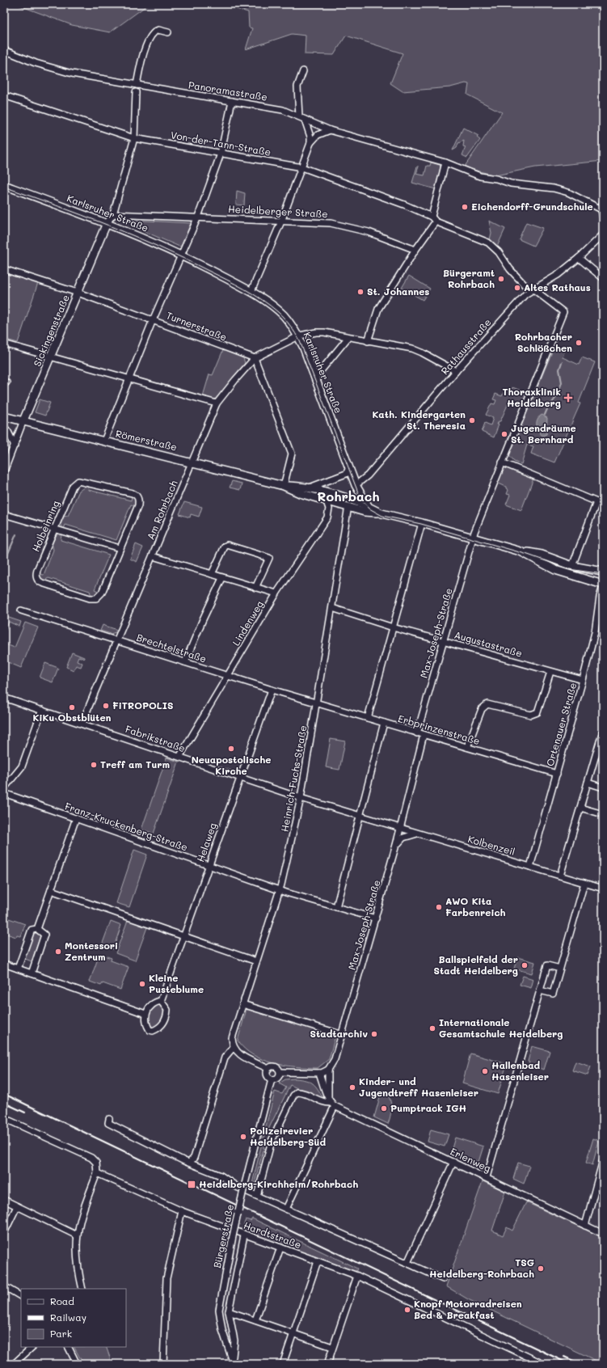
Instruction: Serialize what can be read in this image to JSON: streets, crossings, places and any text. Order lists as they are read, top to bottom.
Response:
{
  "streets": {
    "main road": ["Karlsruher Straße", "Sickingenstraße", "Römerstraße"],
    "street": [
      "Panoramastraße",
      "Von-der-Tann-Straße",
      "Heidelberger Straße",
      "Turnerstraße",
      "Rathausstraße",
      "Am Rohrbach",
      "Holbeinring",
      "Lindenweg",
      "Max-Joseph-Straße",
      "Augustastraße",
      "Brechtelstraße",
      "Ortenauer Straße",
      "Erbprinzenstraße",
      "Fabrikstraße",
      "Heinrich-Fuchs-Straße",
      "Franz-Kruckenberg-Straße",
      "Helaweg",
      "Kolbenzeil",
      "Erlenweg",
      "Hardtstraße",
      "Bürgerstraße"
    ]
  },
  "crossings": [
    ["Karlsruher Straße", "Sickingenstraße"],
    ["Karlsruher Straße", "Rathausstraße"],
    ["Karlsruher Straße", "Römerstraße"],
    ["Karlsruher Straße", "Am Rohrbach"],
    ["Turnerstraße", "Sickingenstraße"],
    ["Turnerstraße", "Am Rohrbach"],
    ["Sickingenstraße", "Römerstraße"],
    ["Rathausstraße", "Am Rohrbach"],
    ["Rathausstraße", "Max-Joseph-Straße"],
    ["Römerstraße", "Am Rohrbach"],
    ["Römerstraße", "Lindenweg"],
    ["Römerstraße", "Heinrich-Fuchs-Straße"],
    ["Am Rohrbach", "Brechtelstraße"],
    ["Am Rohrbach", "Fabrikstraße"],
    ["Lindenweg", "Brechtelstraße"],
    ["Lindenweg", "Fabrikstraße"],
    ["Max-Joseph-Straße", "Augustastraße"],
    ["Max-Joseph-Straße", "Erbprinzenstraße"],
    ["Max-Joseph-Straße", "Franz-Kruckenberg-Straße"],
    ["Max-Joseph-Straße", "Kolbenzeil"],
    ["Augustastraße", "Ortenauer Straße"],
    ["Augustastraße", "Heinrich-Fuchs-Straße"],
    ["Brechtelstraße", "Erbprinzenstraße"],
    ["Brechtelstraße", "Heinrich-Fuchs-Straße"],
    ["Brechtelstraße", "Helaweg"],
    ["Ortenauer Straße", "Erbprinzenstraße"],
    ["Ortenauer Straße", "Kolbenzeil"],
    ["Erbprinzenstraße", "Heinrich-Fuchs-Straße"],
    ["Fabrikstraße", "Heinrich-Fuchs-Straße"],
    ["Fabrikstraße", "Helaweg"],
    ["Fabrikstraße", "Kolbenzeil"],
    ["Heinrich-Fuchs-Straße", "Franz-Kruckenberg-Straße"],
    ["Heinrich-Fuchs-Straße", "Kolbenzeil"],
    ["Franz-Kruckenberg-Straße", "Helaweg"],
    ["Hardtstraße", "Bürgerstraße"]
  ],
  "districts": ["Rohrbach"],
  "places": {
    "other": [
      "Eichendorff-Grundschule",
      "Bürgeramt Rohrbach",
      "Altes Rathaus",
      "St. Johannes",
      "Rohrbacher Schlößchen",
      "Kath. Kindergarten St. Theresia",
      "Jugendräume St. Bernhard",
      "FiTROPOLIS",
      "KiKu Obstblüten",
      "Neuapostolische Kirche",
      "Treff am Turm",
      "AWO Kita Farbenreich",
      "Montessori Zentrum",
      "Ballspielfeld der Stadt Heidelberg",
      "Kleine Pusteblume",
      "Internationale Gesamtschule Heidelberg",
      "Stadtarchiv",
      "Hallenbad Hasenleiser",
      "Kinder- und Jugendtreff Hasenleiser",
      "Pumptrack IGH",
      "Polizeirevier Heidelberg-Süd",
      "TSG Heidelberg-Rohrbach",
      "Knopf Motorradreisen Bed & Breakfast"
    ],
    "health": ["Thoraxklinik Heidelberg"],
    "transit": ["Heidelberg-Kirchheim/Rohrbach"]
  },
  "legend": ["Road", "Railway", "Park"]
}
